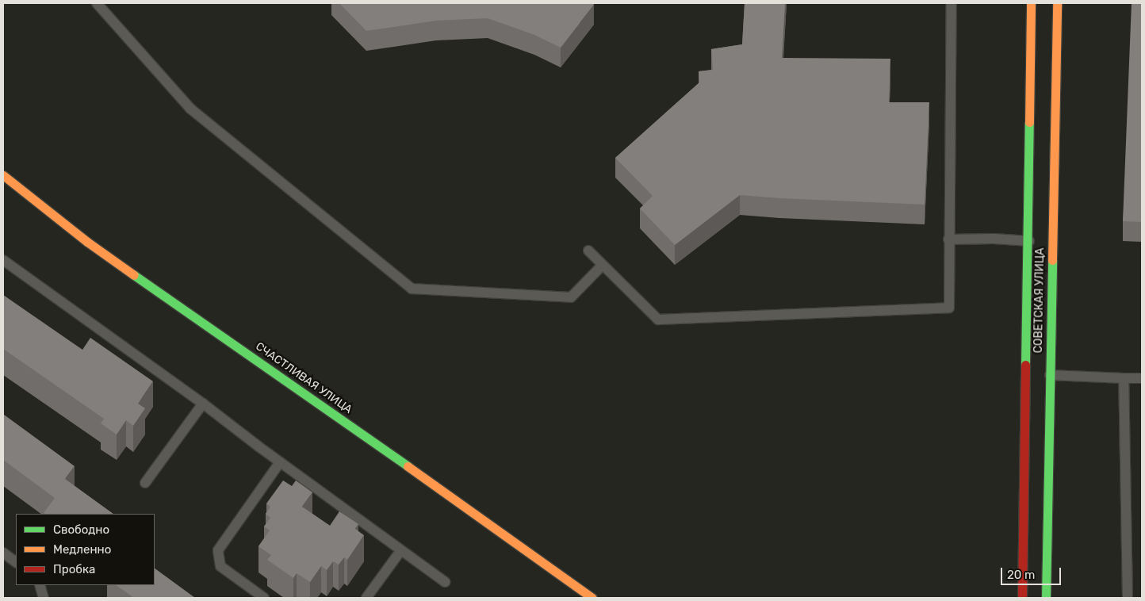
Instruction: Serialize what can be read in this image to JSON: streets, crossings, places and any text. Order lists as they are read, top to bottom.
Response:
{
  "streets": {
    "main road": ["СОВЕТСКАЯ УЛИЦА", "СЧАСТЛИВАЯ УЛИЦА"]
  },
  "legend": ["Свободно", "Медленно", "Пробка"],
  "scale_bar": "20 m"
}
